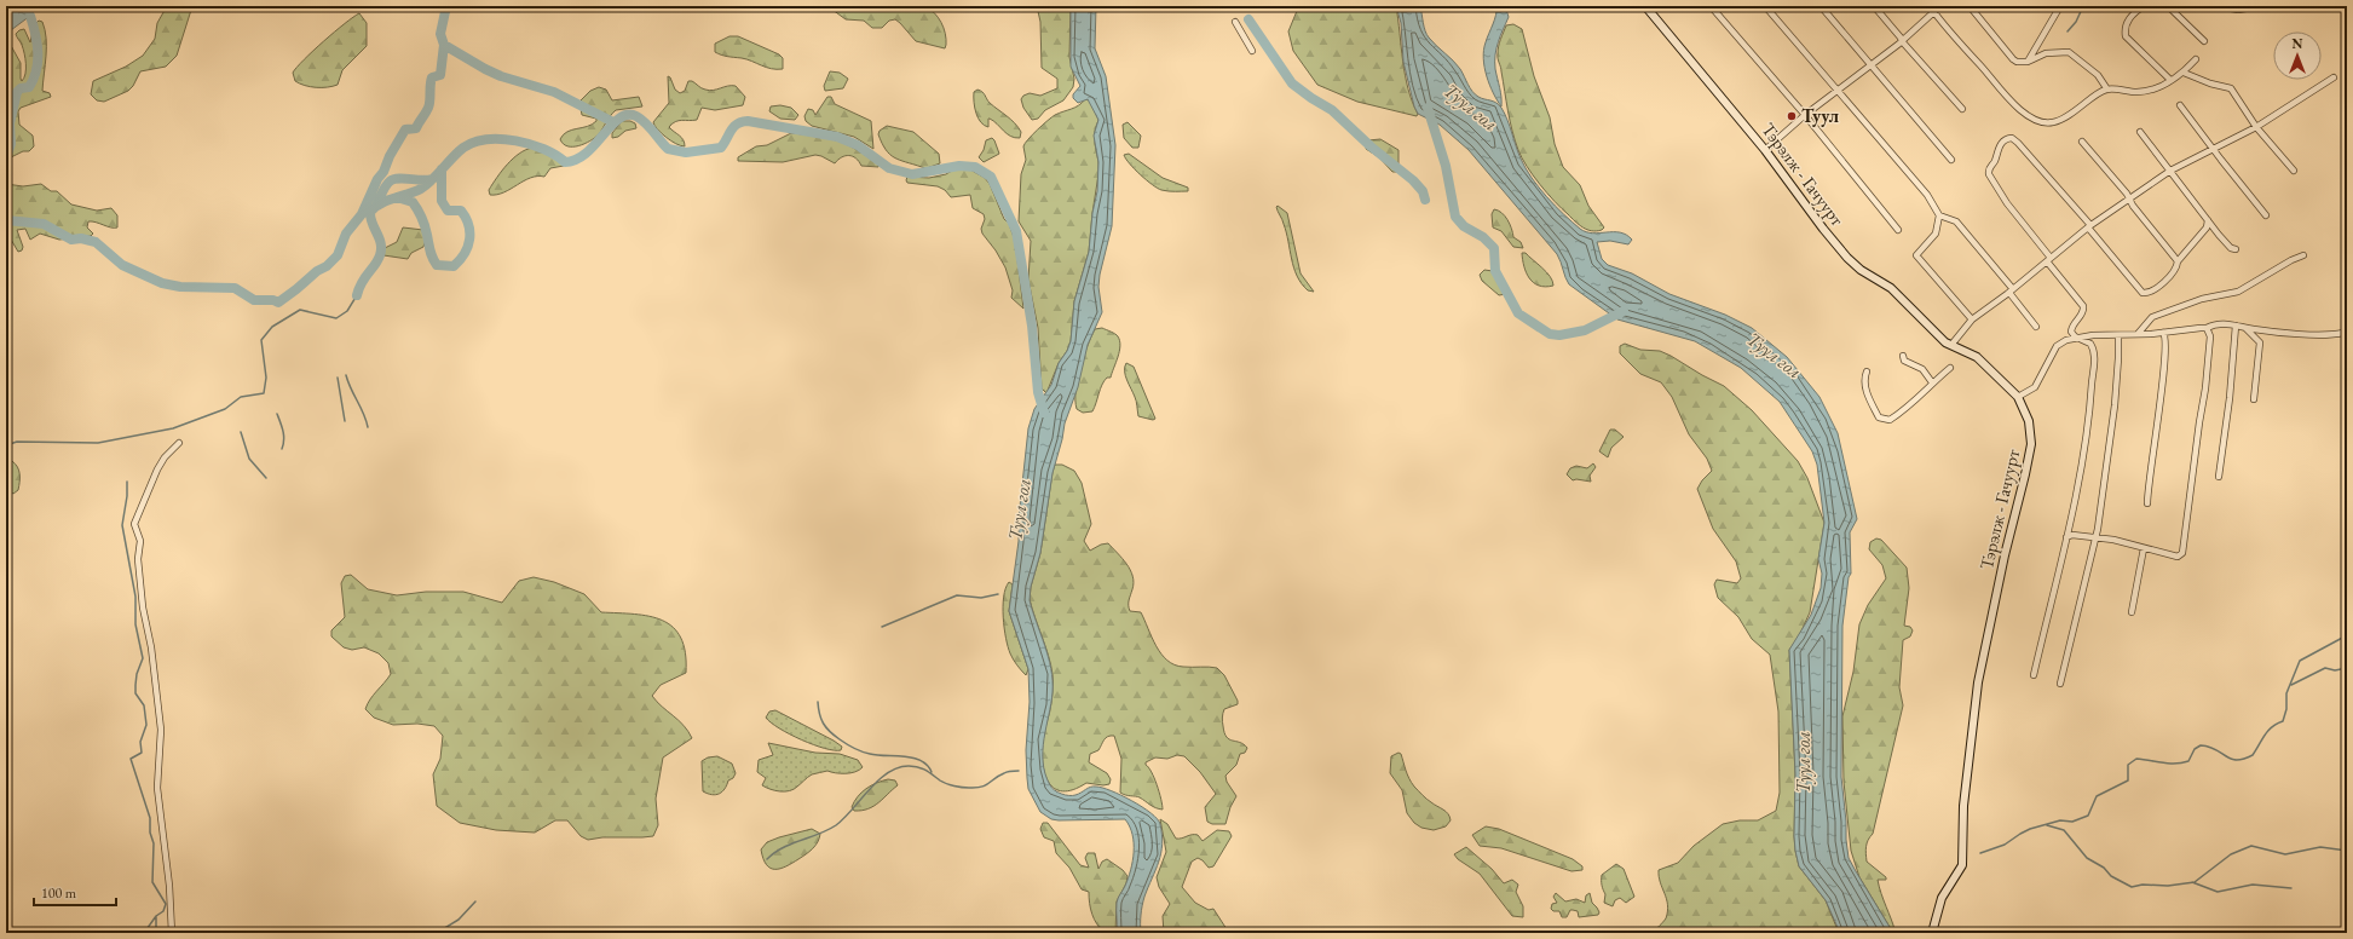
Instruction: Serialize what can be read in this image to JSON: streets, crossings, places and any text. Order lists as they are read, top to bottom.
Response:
{
  "streets": {
    "main road": ["Тэрэлж - Гачуурт"]
  },
  "water": ["Туул гол"],
  "places": ["Туул"],
  "scale_bar": "100 m",
  "north": "top"
}
